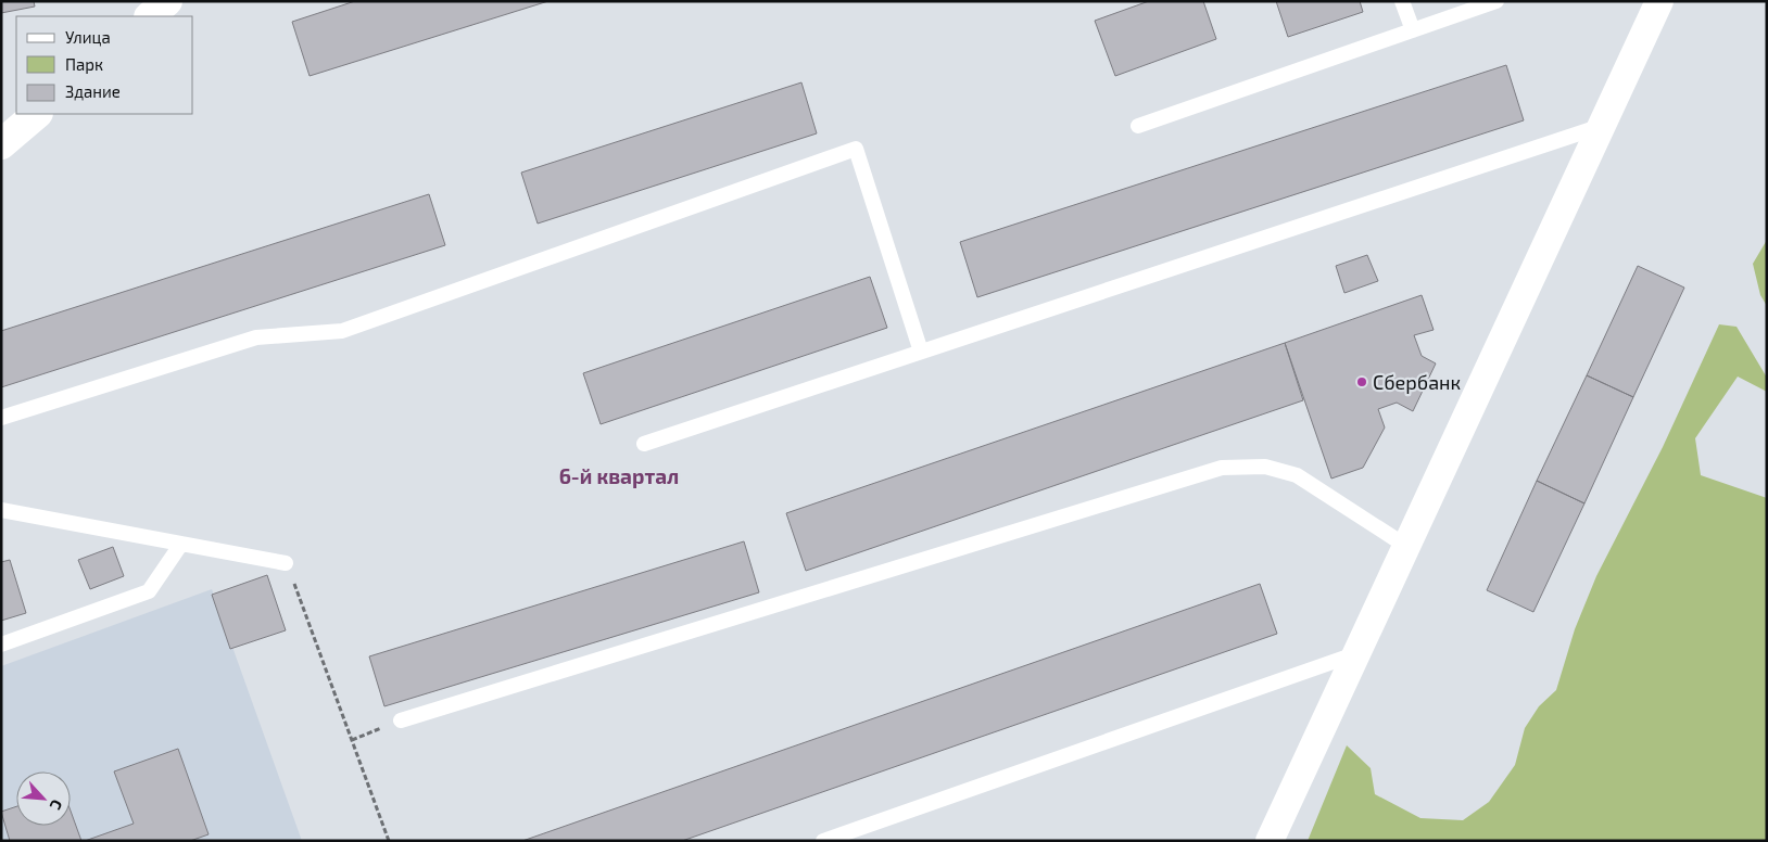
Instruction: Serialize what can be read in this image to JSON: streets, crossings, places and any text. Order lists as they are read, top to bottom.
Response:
{
  "districts": ["6-й квартал"],
  "places": ["Сбербанк"],
  "legend": ["Улица", "Парк", "Здание"],
  "north": "bottom right"
}
